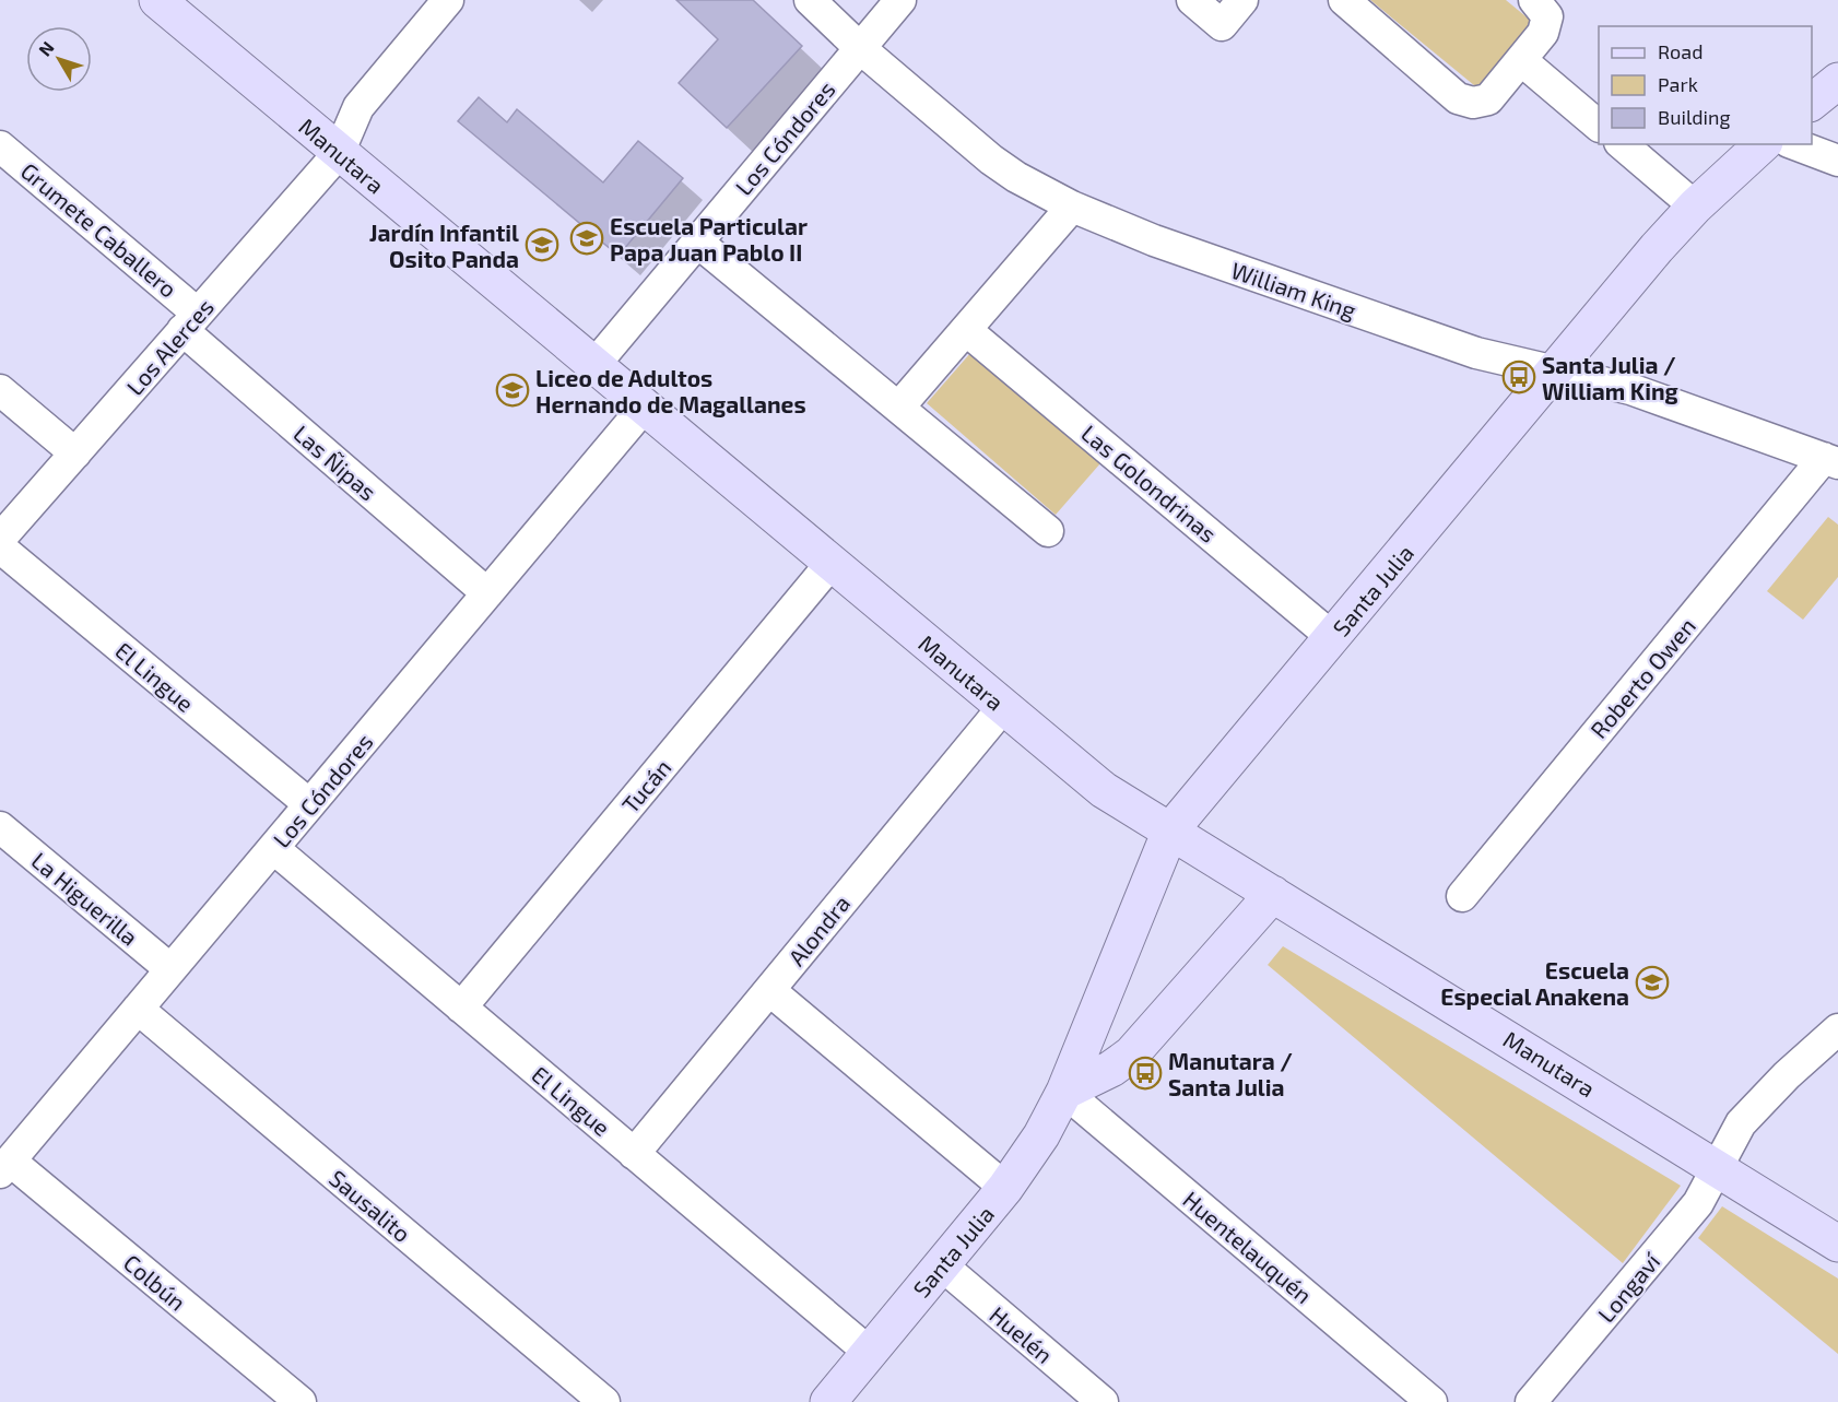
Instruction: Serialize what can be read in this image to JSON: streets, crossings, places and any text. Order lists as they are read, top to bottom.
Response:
{
  "streets": {
    "main road": ["Manutara", "Santa Julia"],
    "street": [
      "Los Cóndores",
      "Grumete Caballero",
      "William King",
      "Los Alerces",
      "Las Ñipas",
      "Las Golondrinas",
      "El Lingue",
      "Roberto Owen",
      "Tucán",
      "La Higuerilla",
      "Alondra",
      "Sausalito",
      "Huentelauquén",
      "Colbún",
      "Longaví",
      "Huelén"
    ]
  },
  "crossings": [
    ["Los Cóndores", "Manutara"],
    ["Los Cóndores", "William King"],
    ["Los Cóndores", "Las Ñipas"],
    ["Los Cóndores", "El Lingue"],
    ["Los Cóndores", "La Higuerilla"],
    ["Los Cóndores", "Sausalito"],
    ["Los Cóndores", "Colbún"],
    ["Manutara", "Los Alerces"],
    ["Manutara", "Santa Julia"],
    ["Manutara", "Tucán"],
    ["Manutara", "Alondra"],
    ["Manutara", "Longaví"],
    ["Grumete Caballero", "Los Alerces"],
    ["Grumete Caballero", "Las Ñipas"],
    ["William King", "Santa Julia"],
    ["William King", "Roberto Owen"],
    ["Los Alerces", "Las Ñipas"],
    ["Las Golondrinas", "Santa Julia"],
    ["Santa Julia", "El Lingue"],
    ["Santa Julia", "Huentelauquén"],
    ["Santa Julia", "Huelén"],
    ["El Lingue", "Tucán"],
    ["El Lingue", "Alondra"]
  ],
  "places": {
    "school or university": [
      "Escuela Particular Papa Juan Pablo II",
      "Jardín Infantil Osito Panda",
      "Liceo de Adultos Hernando de Magallanes",
      "Escuela Especial Anakena"
    ],
    "bus stop": ["Santa Julia / William King", "Manutara / Santa Julia"]
  },
  "legend": ["Road", "Park", "Building"],
  "north": "top left"
}
